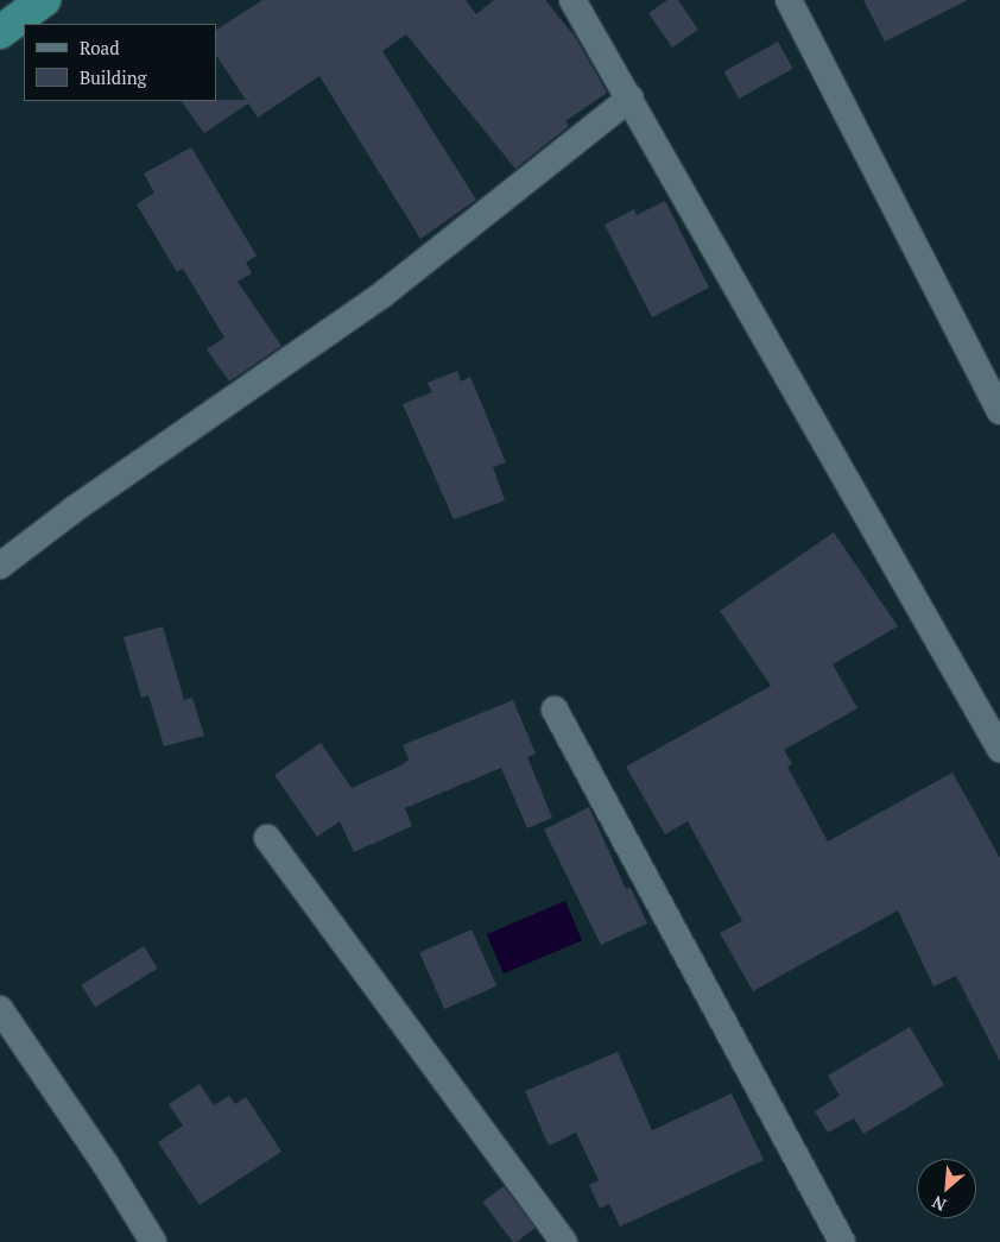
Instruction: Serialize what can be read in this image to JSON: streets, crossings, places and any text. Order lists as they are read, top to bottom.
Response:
{
  "legend": ["Road", "Building"],
  "north": "bottom left"
}
